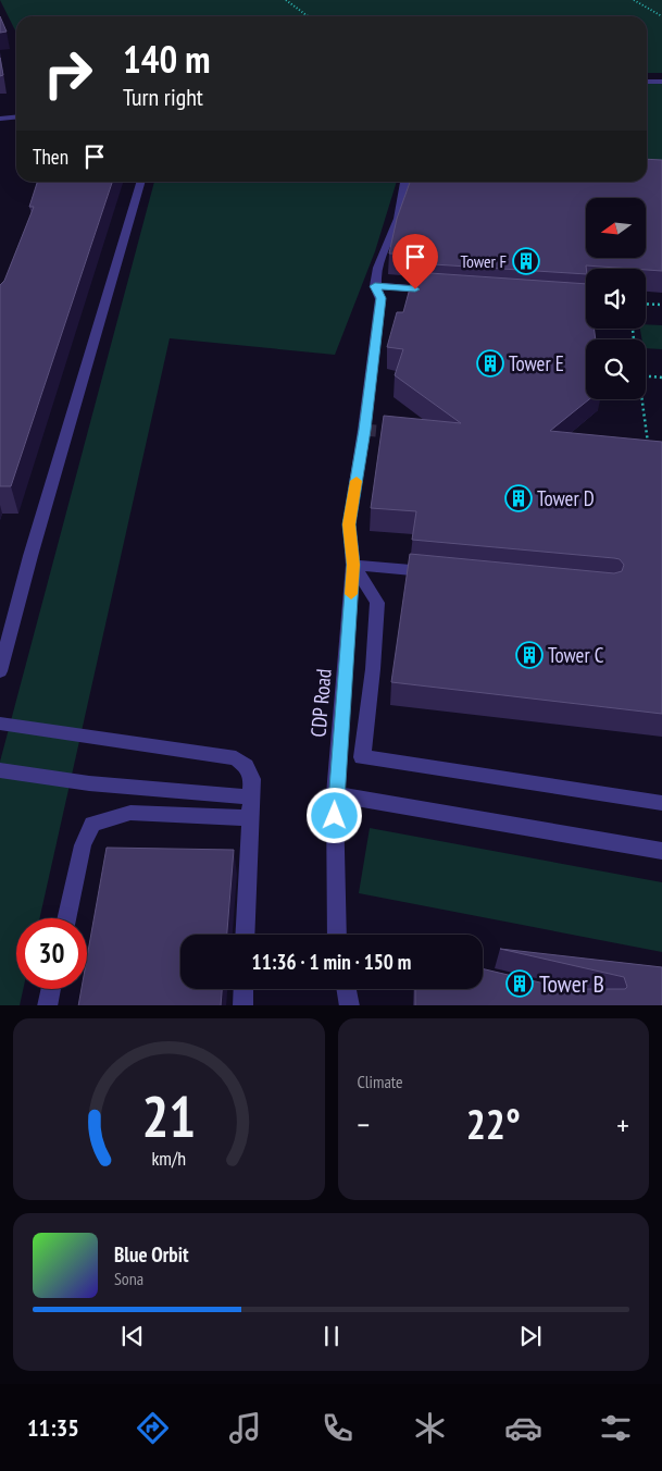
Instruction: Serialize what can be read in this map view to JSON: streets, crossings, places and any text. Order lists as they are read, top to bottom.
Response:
{
  "streets": {
    "street": ["CDP Road"]
  },
  "places": {
    "building": [
      "Tower F",
      "Tower E",
      "Tower D",
      "Tower C",
      "Tower B"
    ]
  },
  "north": "left",
  "page": {
    "turn": ["140 m", "Turn right"],
    "then": "Then",
    "limit": "30",
    "trip": "11:36 · 1 min · 150 m",
    "tile": "Climate",
    "heat": ["−", "22°", "+"],
    "song": ["Blue Orbit", "Sona"],
    "tabs": "11:35",
    "gauge": ["21", "km/h"]
  }
}
